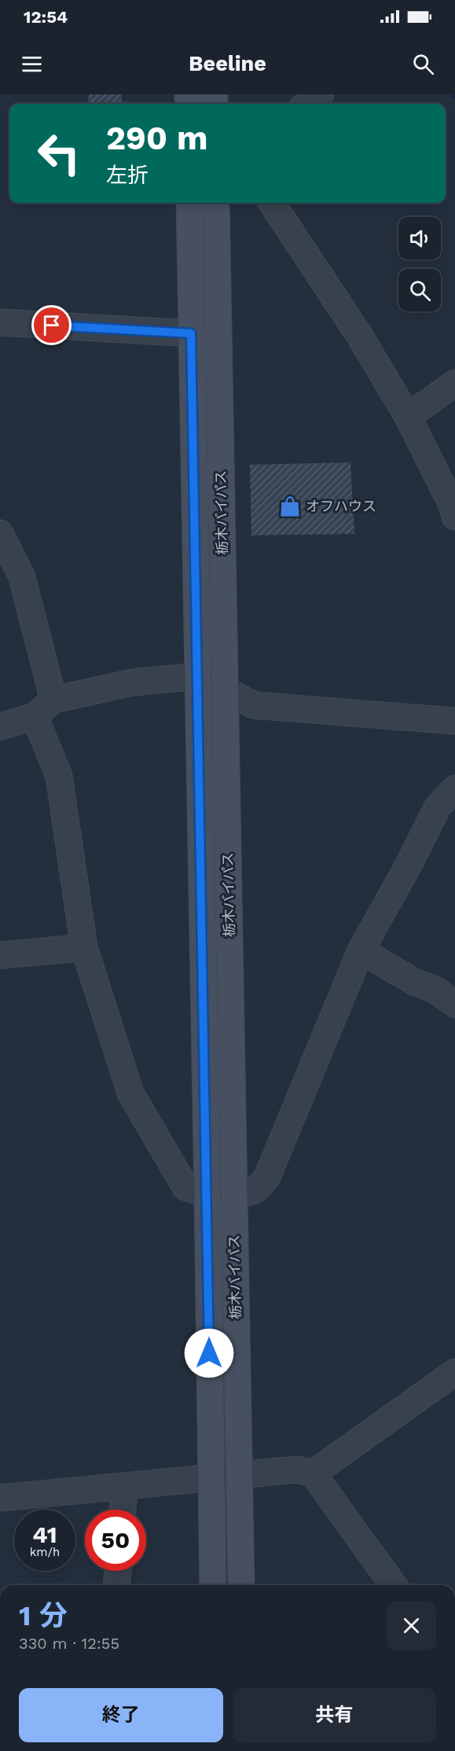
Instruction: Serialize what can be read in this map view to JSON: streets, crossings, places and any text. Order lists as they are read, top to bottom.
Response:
{
  "streets": {
    "main road": ["栃木バイパス"]
  },
  "places": {
    "shop": ["オフハウス"]
  },
  "page": {
    "status": "12:54",
    "header": "Beeline",
    "turn": ["290 m", "左折"],
    "speed": "41 km/h",
    "limit": "50",
    "heading": ["1 分", "330 m · 12:55"],
    "buttons": ["終了", "共有"]
  }
}
